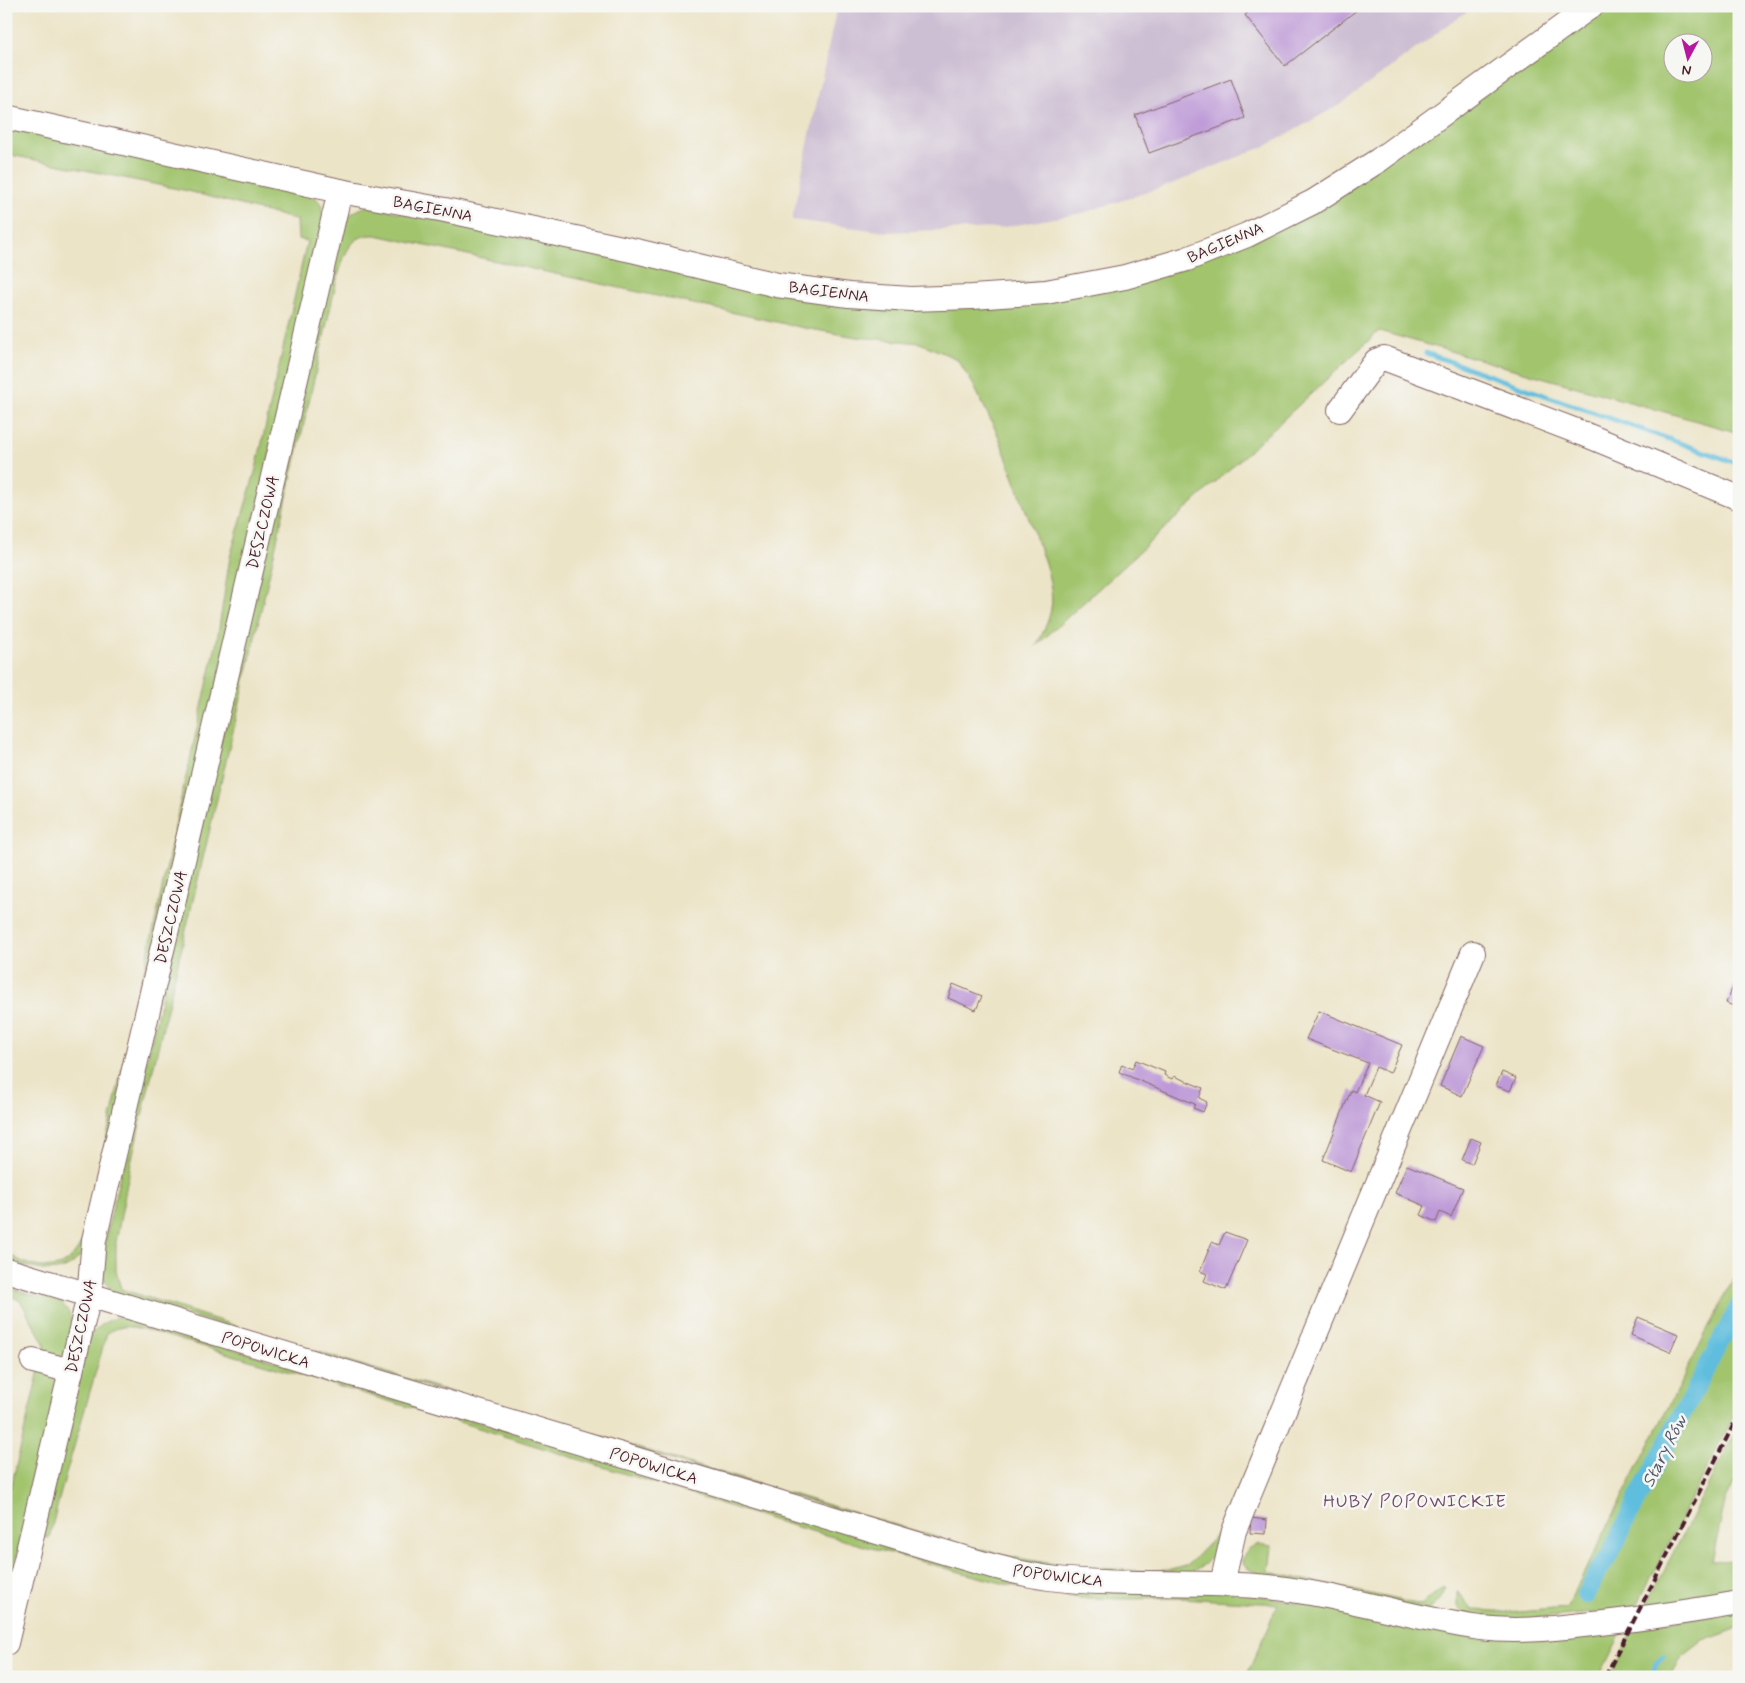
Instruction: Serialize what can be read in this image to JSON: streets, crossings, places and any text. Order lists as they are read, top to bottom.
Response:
{
  "streets": {
    "street": ["BAGIENNA", "DESZCZOWA", "POPOWICKA"]
  },
  "crossings": [
    ["BAGIENNA", "DESZCZOWA"],
    ["DESZCZOWA", "POPOWICKA"]
  ],
  "districts": ["HUBY POPOWICKIE"],
  "water": ["Stary Rów"],
  "north": "bottom"
}
